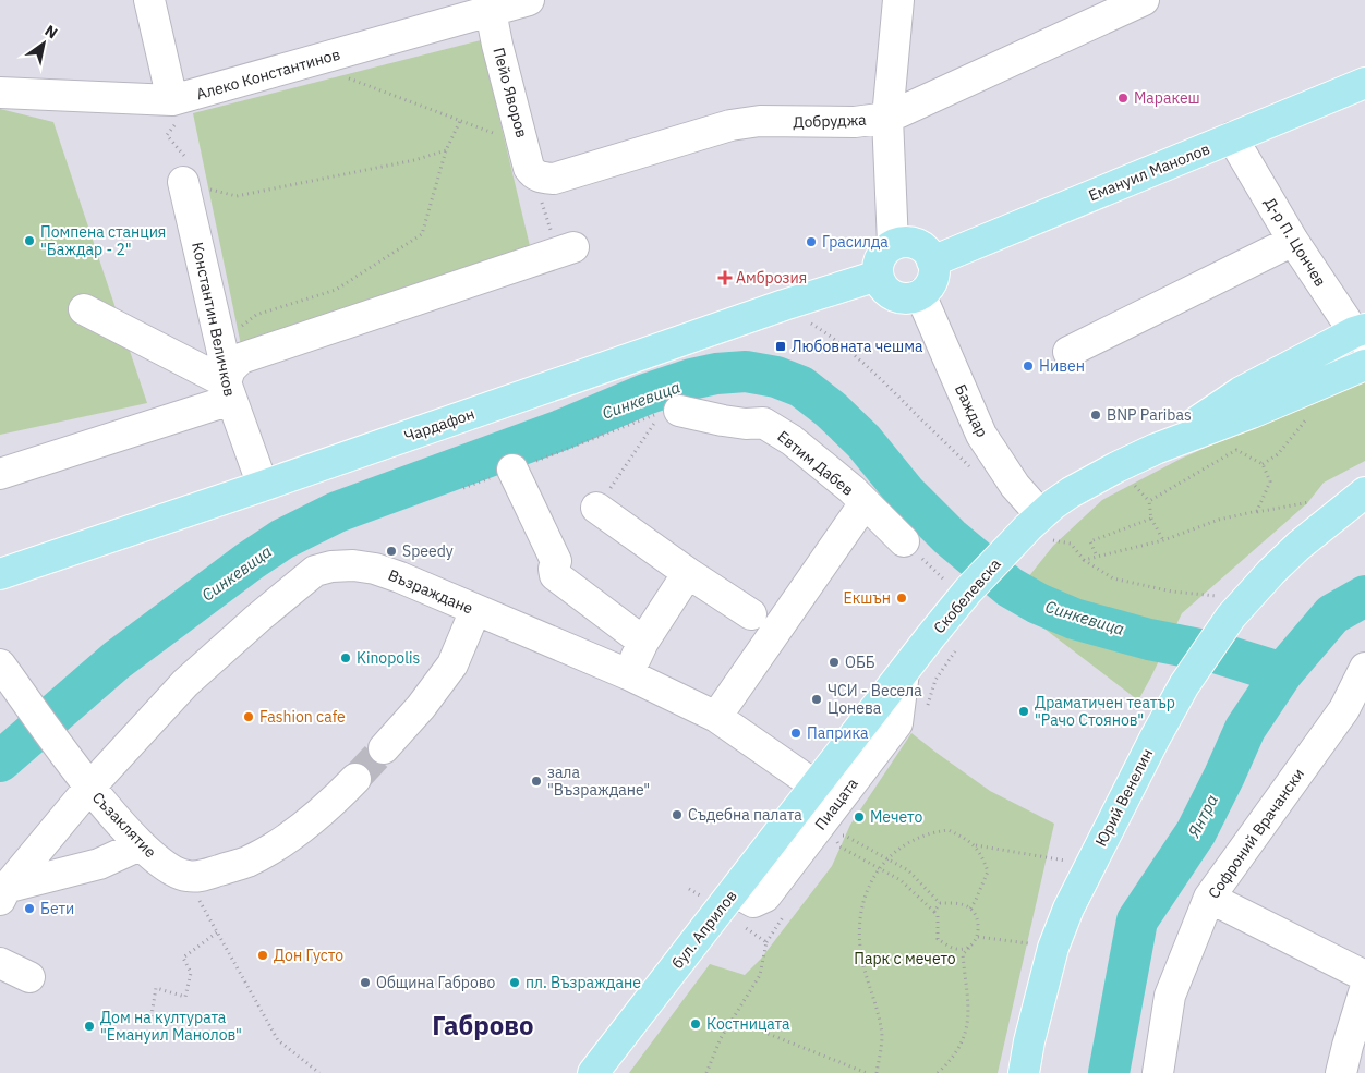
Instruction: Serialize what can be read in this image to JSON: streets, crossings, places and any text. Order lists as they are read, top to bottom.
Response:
{
  "streets": {
    "main road": [
      "Емануил Манолов",
      "Чардафон",
      "Скобелевска",
      "Юрий Венелин",
      "бул. Априлов"
    ],
    "street": [
      "Алеко Константинов",
      "Пейо Яворов",
      "Добруджа",
      "Д-р П. Цончев",
      "Константин Величков",
      "Баждар",
      "Евтим Дабев",
      "Възраждане",
      "Пиацата",
      "Съзаклятие",
      "Софроний Врачански"
    ]
  },
  "crossings": [
    ["Алеко Константинов", "Пейо Яворов"],
    ["Пейо Яворов", "Добруджа"],
    ["Емануил Манолов", "Д-р П. Цончев"],
    ["Емануил Манолов", "Баждар"],
    ["Емануил Манолов", "Чардафон"],
    ["Д-р П. Цончев", "Скобелевска"],
    ["Константин Величков", "Чардафон"],
    ["Баждар", "Чардафон"],
    ["Баждар", "Скобелевска"],
    ["Възраждане", "Скобелевска"],
    ["Възраждане", "Съзаклятие"],
    ["Възраждане", "бул. Априлов"],
    ["Скобелевска", "Пиацата"],
    ["Скобелевска", "бул. Априлов"],
    ["Пиацата", "бул. Априлов"]
  ],
  "districts": ["Габрово"],
  "water": ["Синкевица", "Янтра"],
  "parks": ["Парк с мечето"],
  "places": {
    "other": [
      "Маракеш",
      "Помпена станция \"Баждар - 2\"",
      "Грасилда",
      "Нивен",
      "BNP Paribas",
      "Speedy",
      "Екшън",
      "Kinopolis",
      "ОББ",
      "ЧСИ - Весела Цонева",
      "Драматичен театър \"Рачо Стоянов\"",
      "Fashion cafe",
      "Паприка",
      "зала \"Възраждане\"",
      "Съдебна палата",
      "Мечето",
      "Бети",
      "Дон Густо",
      "Община Габрово",
      "пл. Възраждане",
      "Костницата",
      "Дом на културата \"Емануил Манолов\""
    ],
    "health": ["Амброзия"],
    "transit": ["Любовната чешма"]
  },
  "north": "top right"
}
